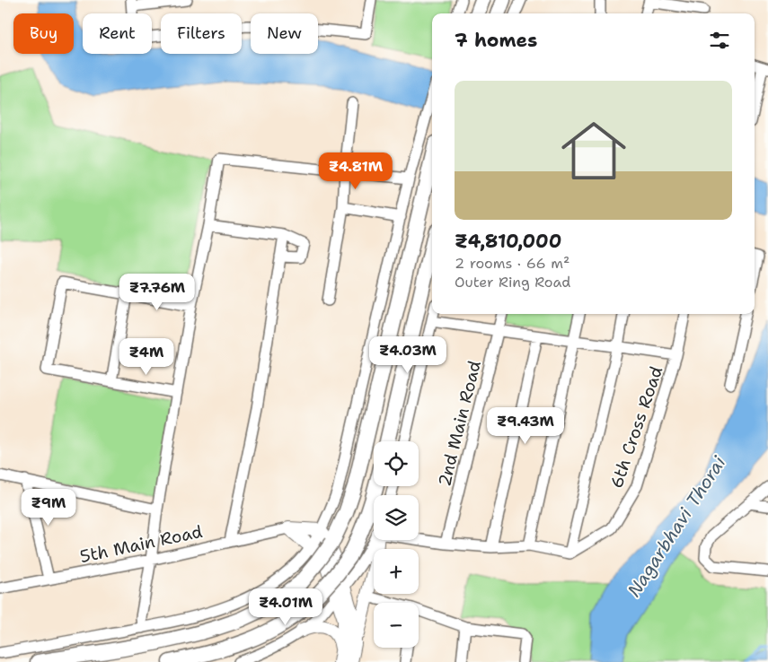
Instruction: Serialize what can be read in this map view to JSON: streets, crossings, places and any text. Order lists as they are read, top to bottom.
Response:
{
  "streets": {
    "street": ["2nd Main Road", "6th Cross Road", "5th Main Road"]
  },
  "water": ["Nagarbhavi Thorai"],
  "page": {
    "chip": [
      "Buy",
      "Rent",
      "Filters",
      "New"
    ],
    "heading": "7 homes",
    "list": [
      {
        "name": "₹4,810,000",
        "note": "2 rooms · 66 m² · Outer Ring Road"
      }
    ],
    "price": [
      "₹4.81M",
      "₹7.76M",
      "₹4.03M",
      "₹4M",
      "₹9.43M",
      "₹9M",
      "₹4.01M"
    ],
    "map_buttons": ["+", "−"]
  }
}
